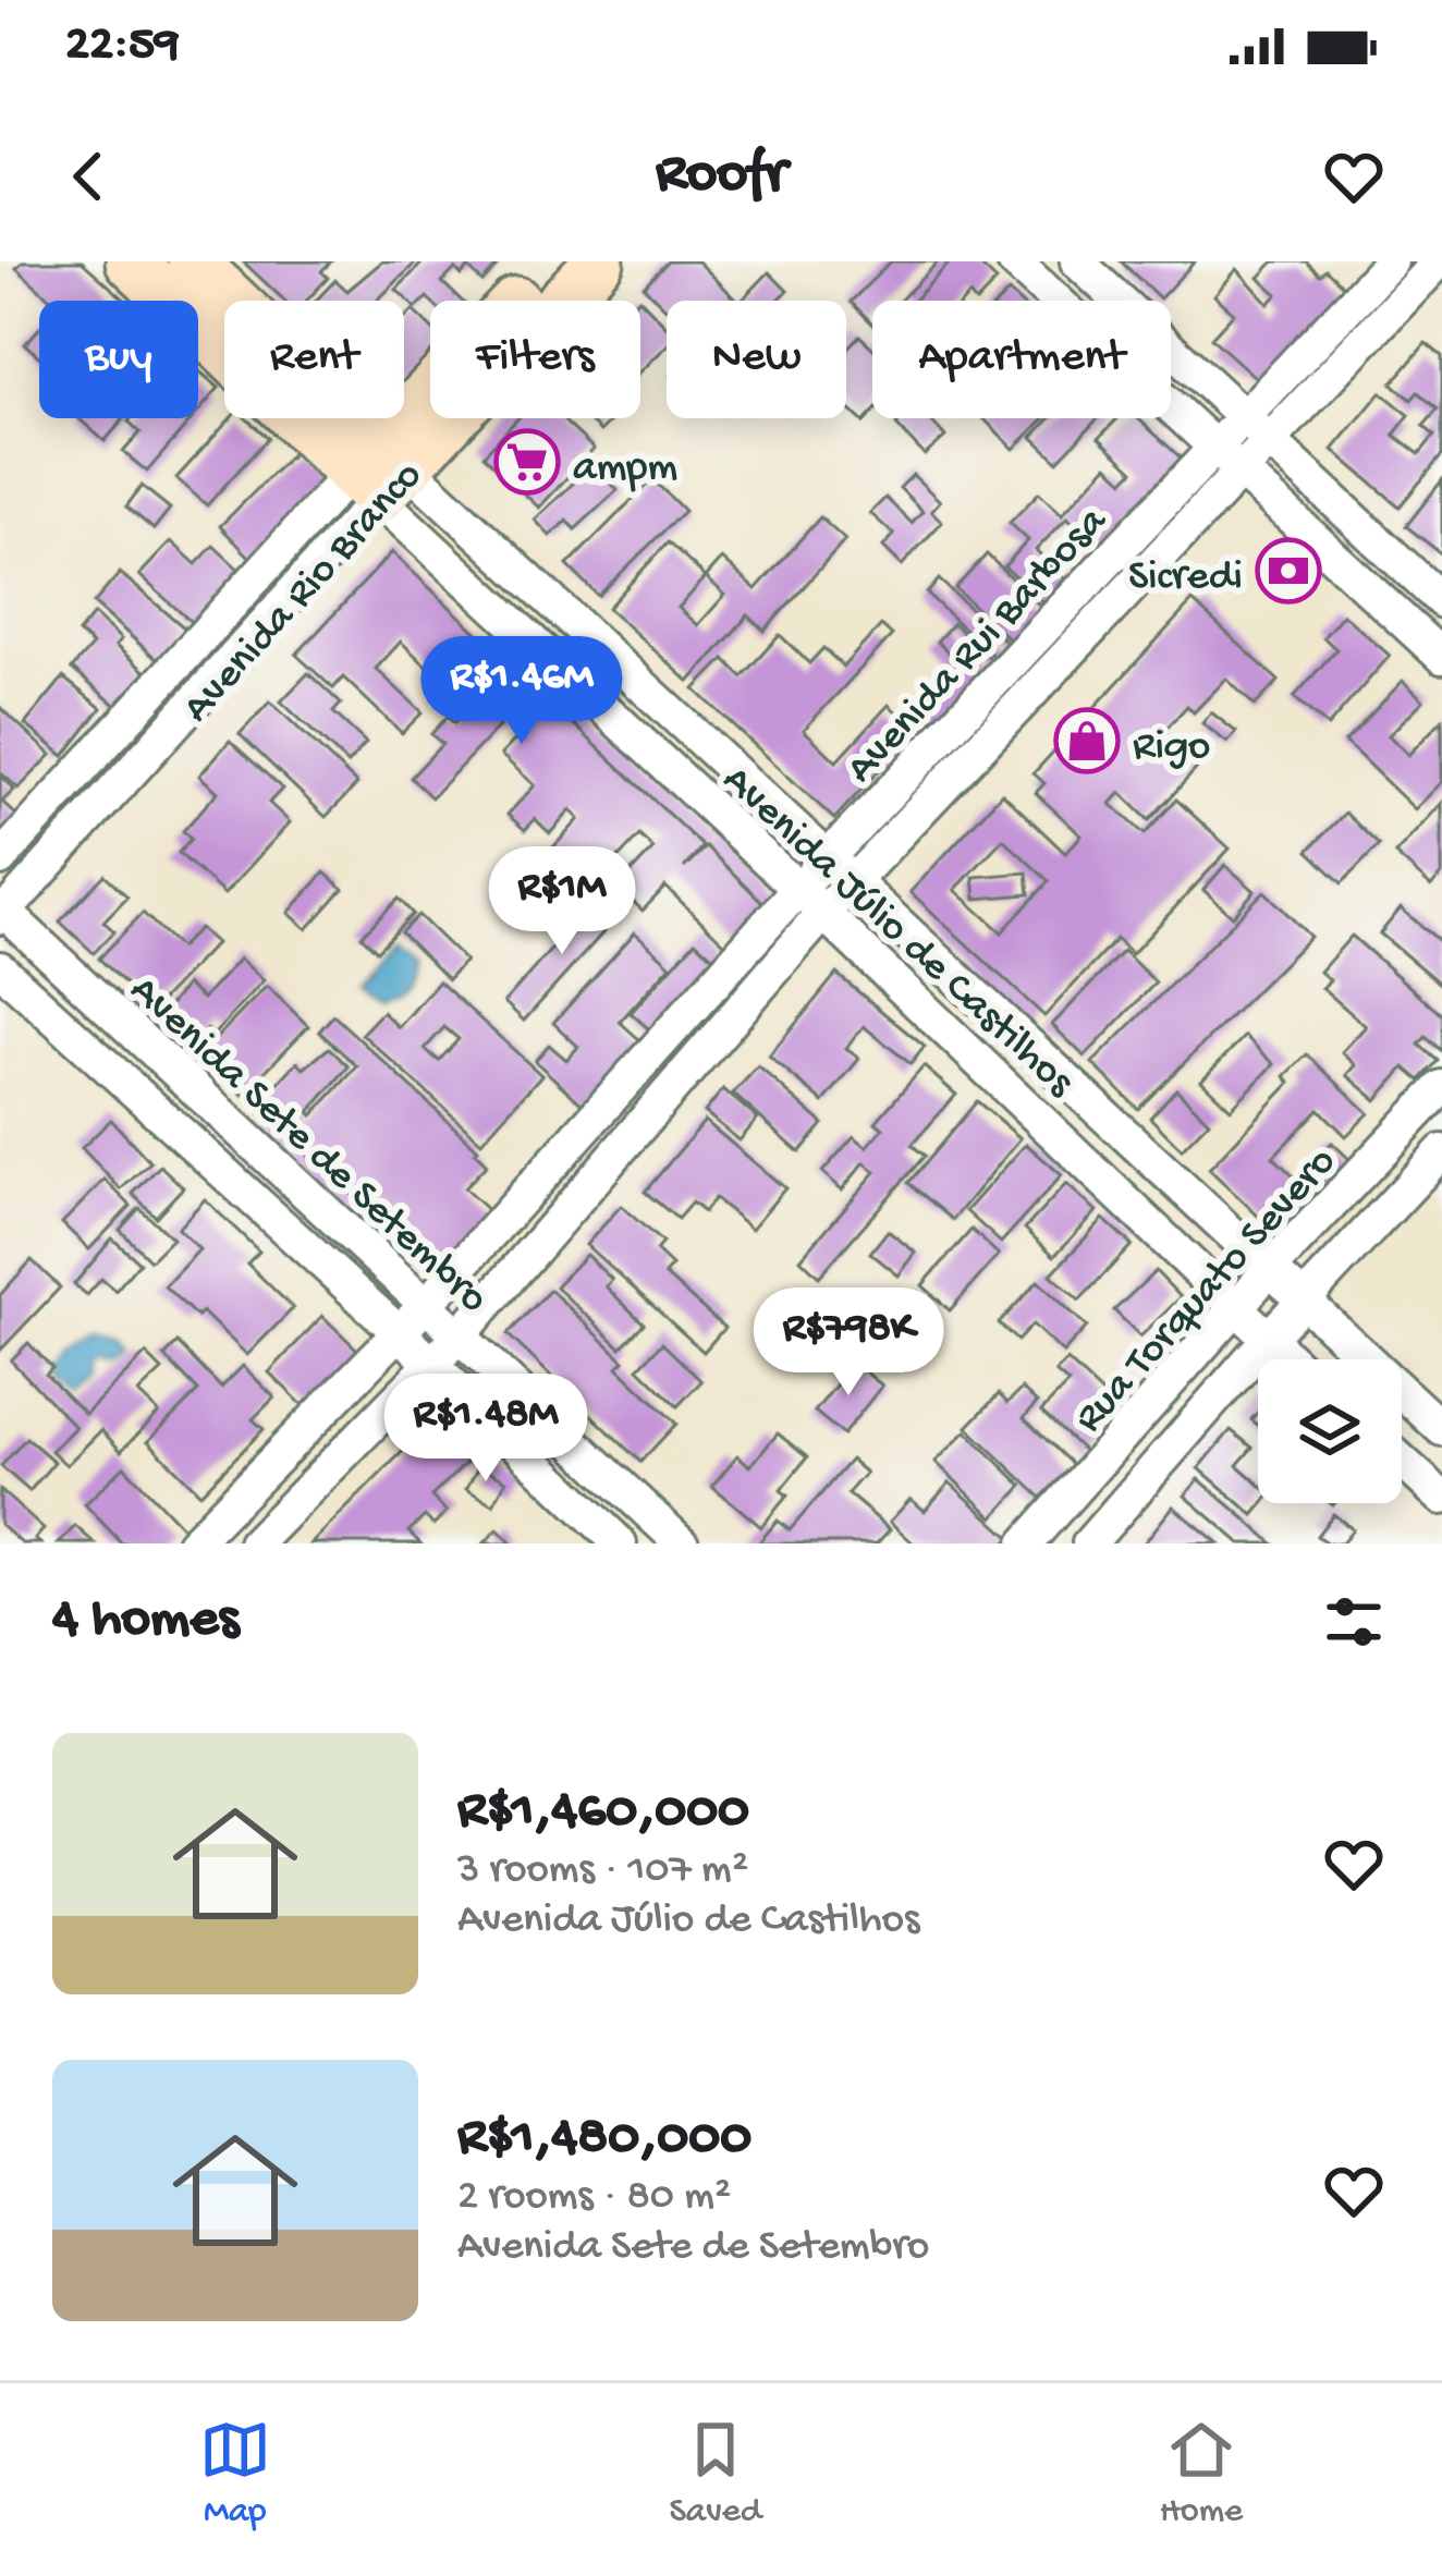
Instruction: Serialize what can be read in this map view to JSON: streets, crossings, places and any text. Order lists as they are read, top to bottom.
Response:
{
  "streets": {
    "street": [
      "Avenida Rio Branco",
      "Avenida Rui Barbosa",
      "Avenida Júlio de Castilhos",
      "Avenida Sete de Setembro",
      "Rua Torquato Severo"
    ]
  },
  "crossings": [
    ["Avenida Rio Branco", "Avenida Júlio de Castilhos"],
    ["Avenida Rio Branco", "Avenida Sete de Setembro"],
    ["Avenida Rui Barbosa", "Avenida Júlio de Castilhos"],
    ["Avenida Rui Barbosa", "Avenida Sete de Setembro"],
    ["Avenida Júlio de Castilhos", "Rua Torquato Severo"]
  ],
  "places": {
    "supermarket": ["ampm"],
    "bank": ["Sicredi"],
    "shop": ["Rigo"]
  },
  "page": {
    "status": "22:59",
    "header": "Roofr",
    "chip": [
      "Buy",
      "Rent",
      "Filters",
      "New",
      "Apartment"
    ],
    "price": [
      "R$1.46M",
      "R$1M",
      "R$798K",
      "R$1.48M"
    ],
    "heading": "4 homes",
    "list": [
      {
        "name": "R$1,460,000",
        "note": "3 rooms · 107 m² · Avenida Júlio de Castilhos"
      },
      {
        "name": "R$1,480,000",
        "note": "2 rooms · 80 m² · Avenida Sete de Setembro"
      }
    ],
    "tabs": ["Map", "Saved", "Home"]
  }
}
